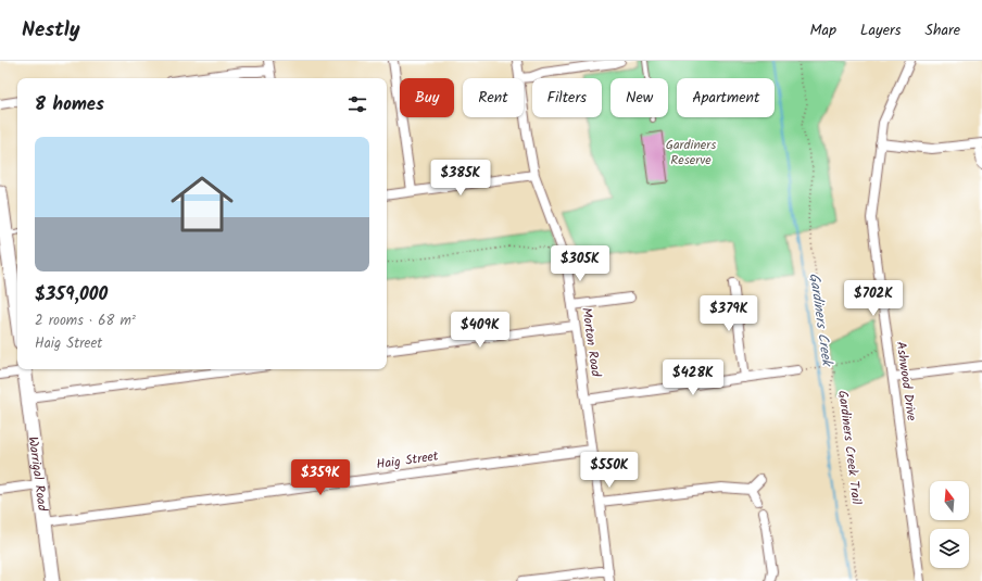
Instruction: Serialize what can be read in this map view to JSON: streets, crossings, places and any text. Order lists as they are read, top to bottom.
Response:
{
  "streets": {
    "highway": ["Warrigal Road"],
    "street": ["Morton Road", "Ashwood Drive", "Haig Street"],
    "path": ["Gardiners Creek Trail"]
  },
  "crossings": [
    ["Morton Road", "Haig Street"],
    ["Haig Street", "Warrigal Road"]
  ],
  "water": ["Gardiners Creek"],
  "parks": ["Gardiners Reserve"],
  "north": "top",
  "page": {
    "header": "Nestly",
    "nav": ["Map", "Layers", "Share"],
    "chip": [
      "Buy",
      "Rent",
      "Filters",
      "New",
      "Apartment"
    ],
    "heading": "8 homes",
    "list": [
      {
        "name": "$359,000",
        "note": "2 rooms · 68 m² · Haig Street"
      }
    ],
    "price": [
      "$385K",
      "$305K",
      "$702K",
      "$379K",
      "$409K",
      "$428K",
      "$550K",
      "$359K"
    ]
  }
}
